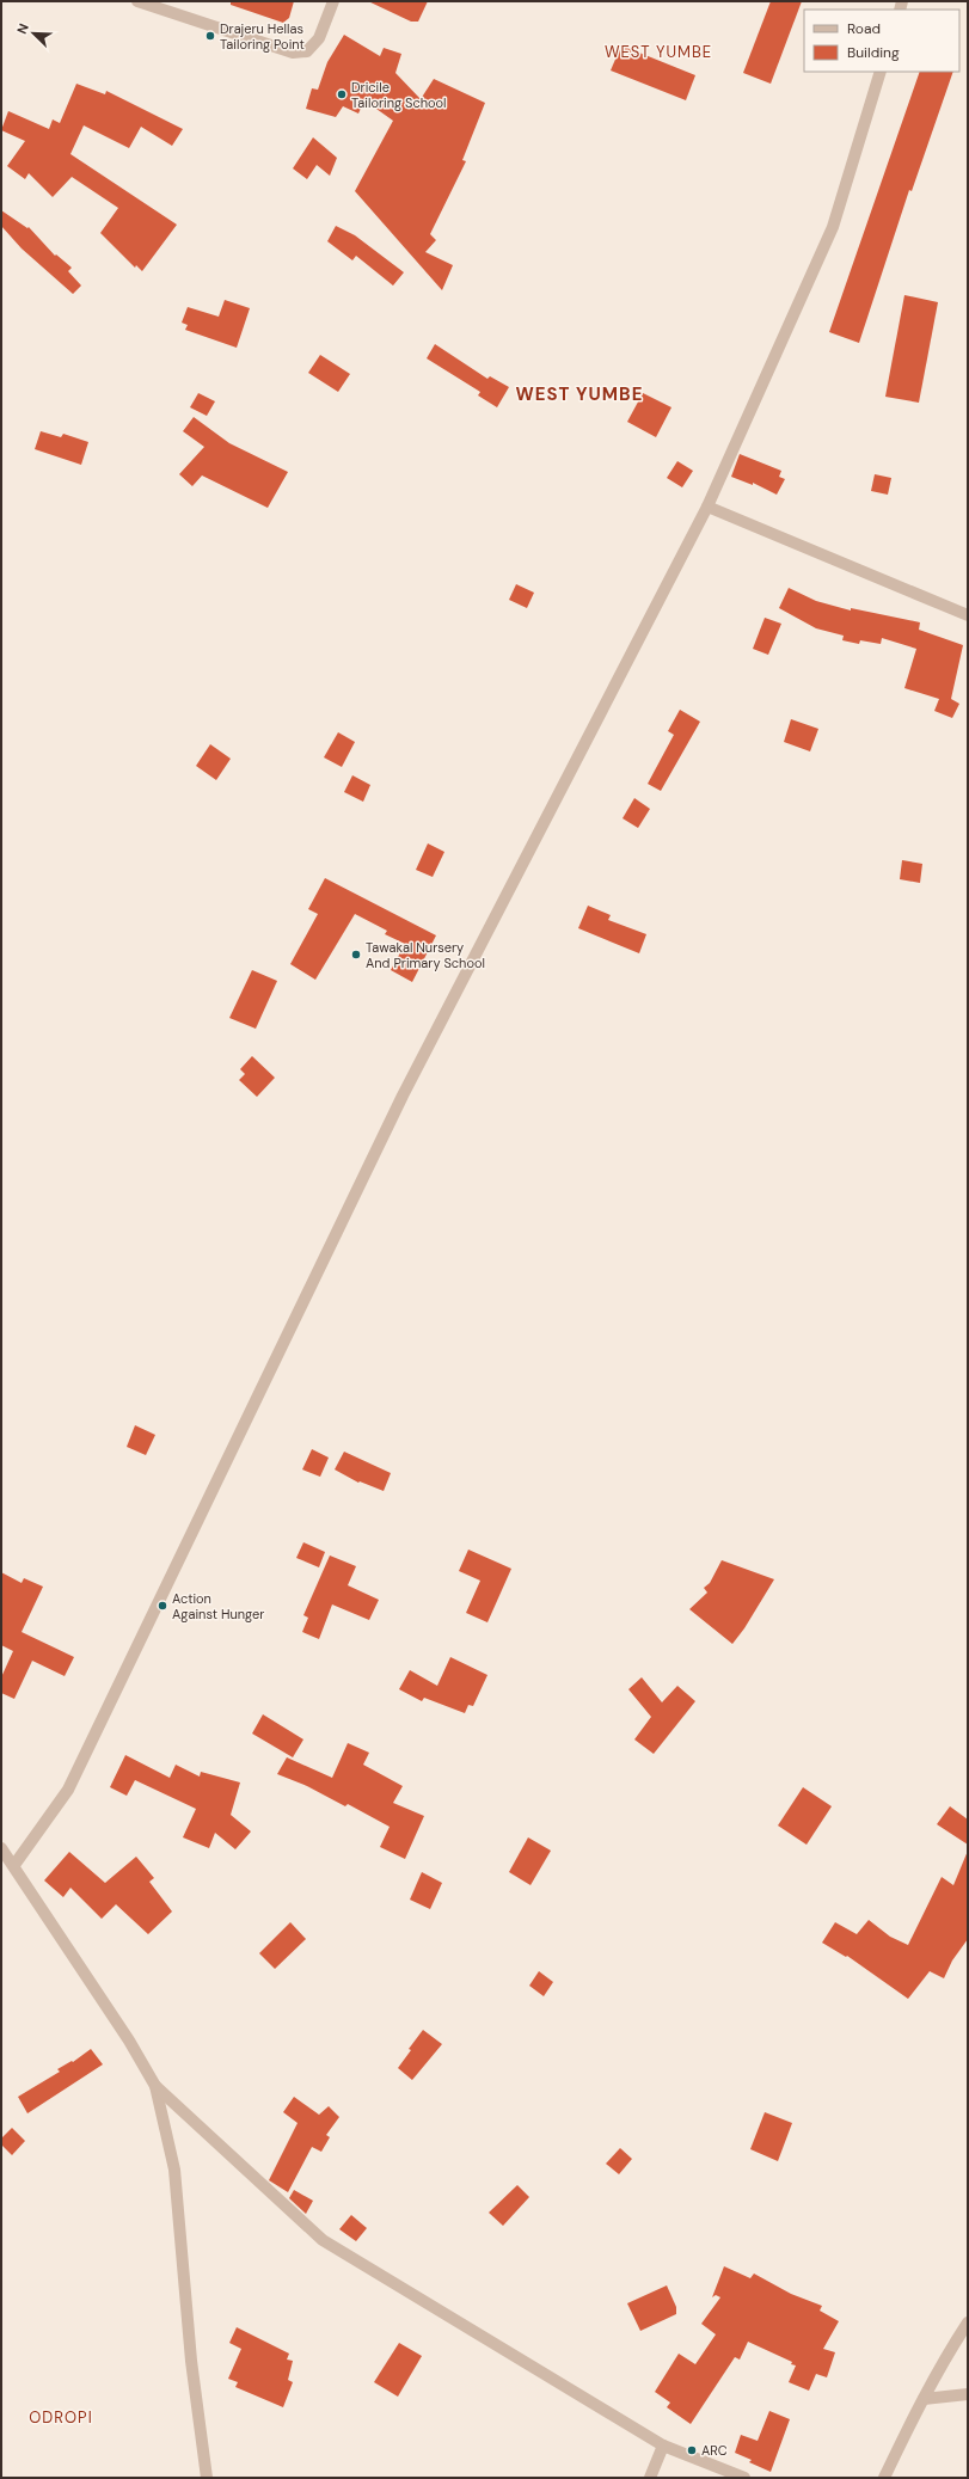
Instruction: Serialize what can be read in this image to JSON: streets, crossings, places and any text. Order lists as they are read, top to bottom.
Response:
{
  "districts": ["WEST YUMBE", "WEST YUMBE", "ODROPI"],
  "places": [
    "Drajeru Hellas Tailoring Point",
    "Dricile Tailoring School",
    "Tawakal Nursery And Primary School",
    "Action Against Hunger",
    "ARC"
  ],
  "legend": ["Road", "Building"],
  "north": "top left"
}
